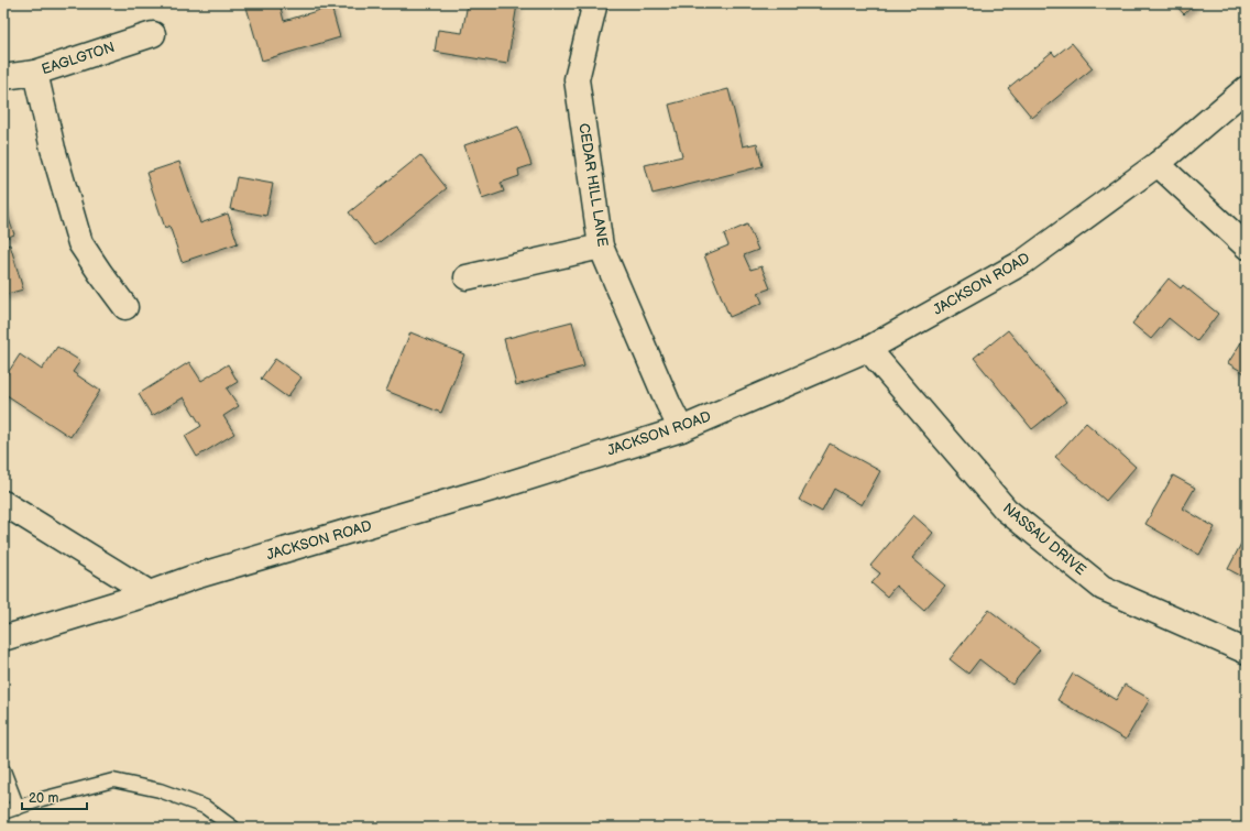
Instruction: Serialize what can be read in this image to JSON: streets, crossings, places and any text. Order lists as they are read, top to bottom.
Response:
{
  "streets": {
    "street": [
      "EAGLGTON",
      "CEDAR HILL LANE",
      "JACKSON ROAD",
      "NASSAU DRIVE"
    ]
  },
  "crossings": [
    ["CEDAR HILL LANE", "JACKSON ROAD"],
    ["JACKSON ROAD", "NASSAU DRIVE"]
  ],
  "scale_bar": "20 m"
}
